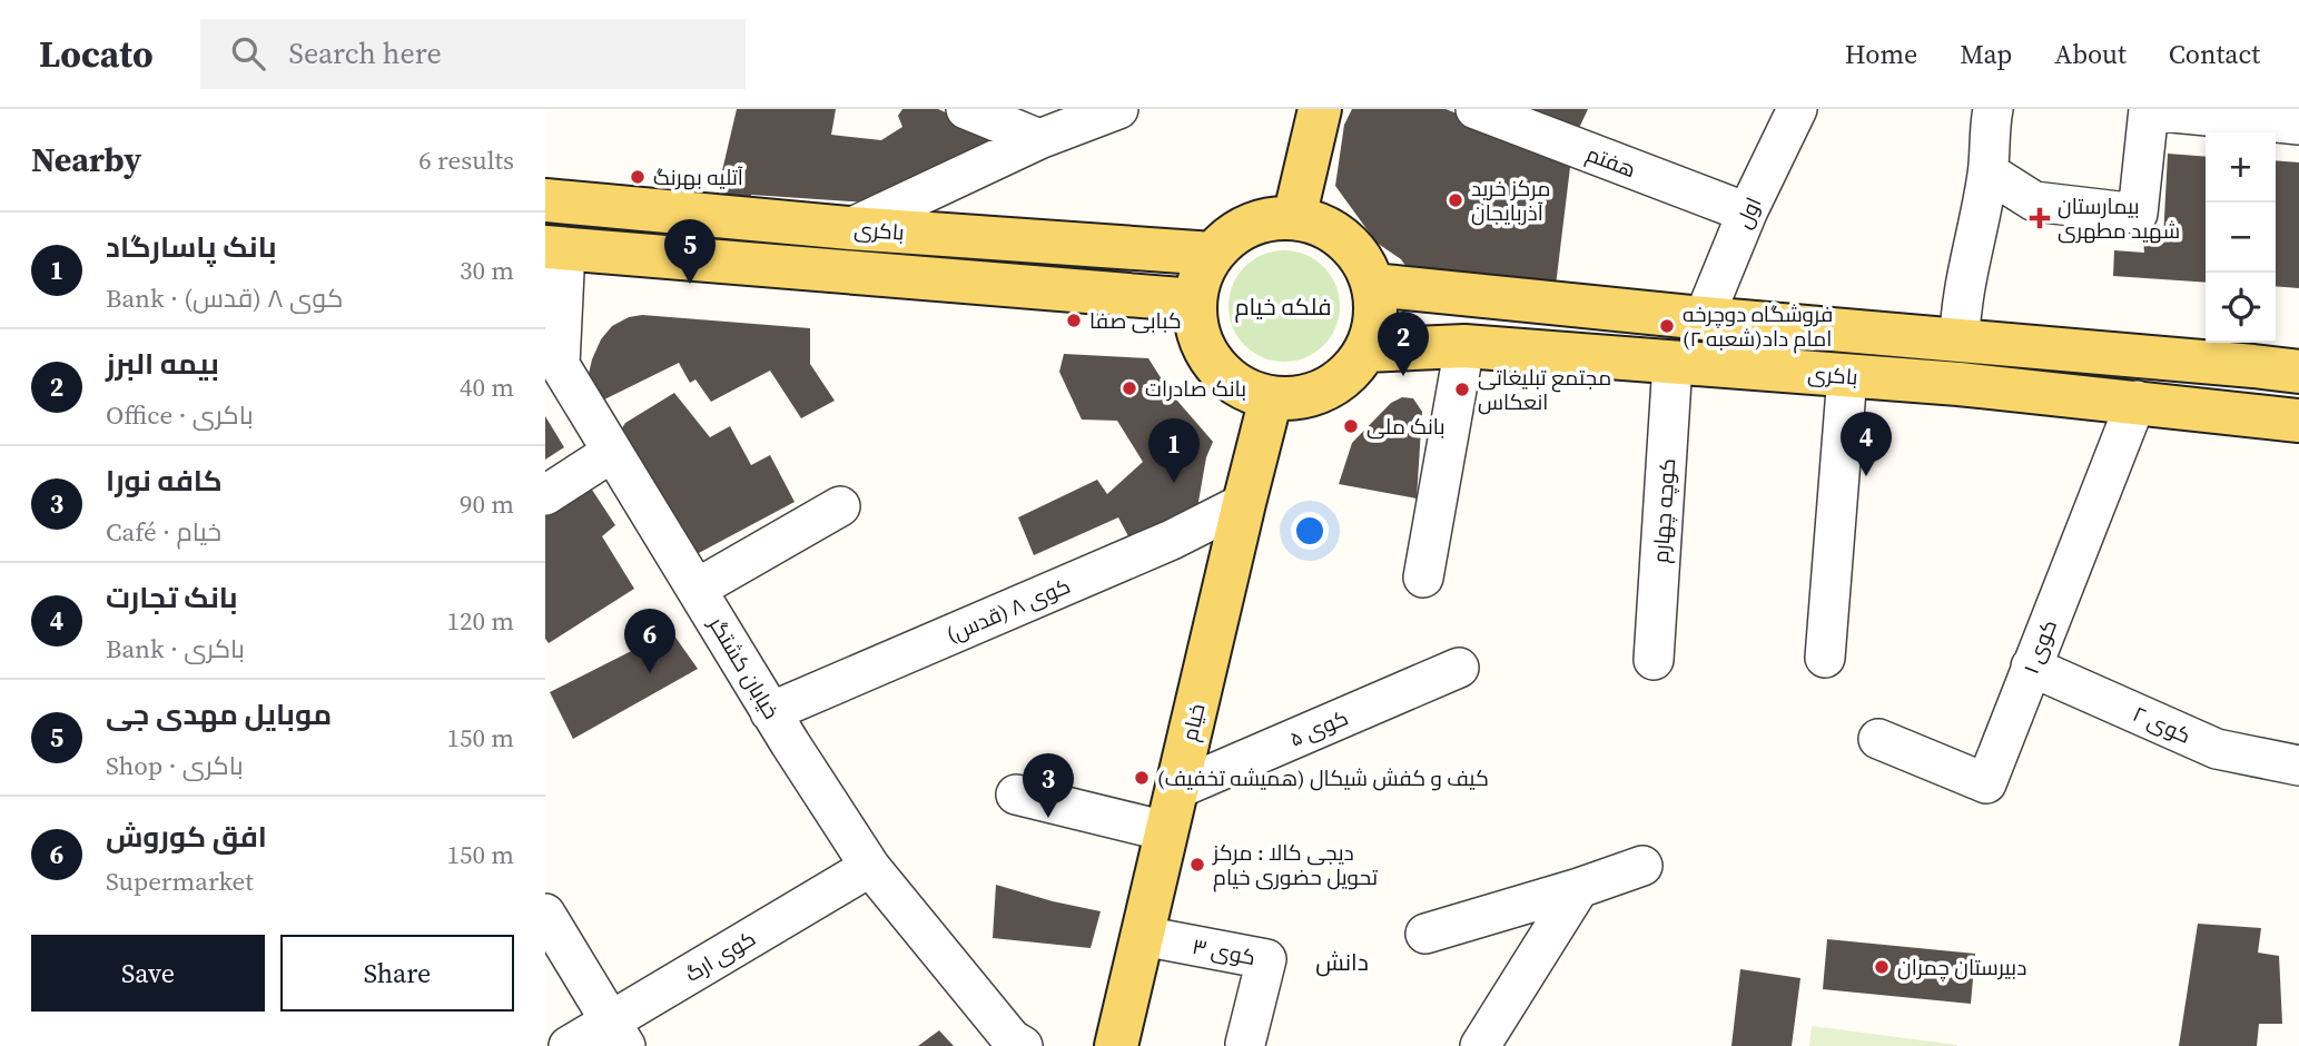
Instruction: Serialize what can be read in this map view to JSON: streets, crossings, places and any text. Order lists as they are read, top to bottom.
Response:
{
  "streets": {
    "main road": ["باکری", "خیام"],
    "street": [
      "هفتم",
      "اول",
      "کوچه چهارم",
      "کوی ۸ (قدس)",
      "کوی ۱",
      "خیابان کشتگر",
      "کوی ۲",
      "کوی ۵",
      "کوی ۳",
      "کوی ارگ"
    ]
  },
  "crossings": [
    ["هفتم", "اول"],
    ["اول", "باکری"],
    ["باکری", "کوچه چهارم"],
    ["باکری", "کوی ۱"],
    ["باکری", "خیابان کشتگر"],
    ["باکری", "خیام"],
    ["کوی ۸ (قدس)", "خیابان کشتگر"],
    ["کوی ۸ (قدس)", "خیام"],
    ["کوی ۱", "کوی ۲"],
    ["خیابان کشتگر", "کوی ارگ"],
    ["خیام", "کوی ۵"],
    ["خیام", "کوی ۳"]
  ],
  "districts": ["فلکه خیام", "دانش"],
  "places": {
    "other": [
      "آتلیه بهرنگ",
      "مرکز خرید آذربایجان",
      "کبابی صفا",
      "فروشگاه دوچرخه امام داد(شعبه ۲)",
      "بانک صادرات",
      "مجتمع تبلیغاتی انعکاس",
      "بانک ملی",
      "کیف و کفش شیکال (همیشه تخفیف)",
      "دیجی کالا : مرکز تحویل حضوری خیام",
      "دبیرستان چمران"
    ],
    "health": ["بیمارستان شهید مطهری"]
  },
  "page": {
    "header": "Locato",
    "search": "Search here",
    "nav": [
      "Home",
      "Map",
      "About",
      "Contact"
    ],
    "heading": ["Nearby", "6 results"],
    "map_buttons": ["+", "−"],
    "list": [
      {
        "mark": "1",
        "name": "بانک پاسارگاد",
        "note": "Bank · کوی ۸ (قدس)",
        "value": "30 m"
      },
      {
        "mark": "2",
        "name": "بیمه البرز",
        "note": "Office · باکری",
        "value": "40 m"
      },
      {
        "mark": "3",
        "name": "کافه نورا",
        "note": "Café · خیام",
        "value": "90 m"
      },
      {
        "mark": "4",
        "name": "بانک تجارت",
        "note": "Bank · باکری",
        "value": "120 m"
      },
      {
        "mark": "5",
        "name": "موبایل مهدی جی",
        "note": "Shop · باکری",
        "value": "150 m"
      },
      {
        "mark": "6",
        "name": "افق کوروش",
        "note": "Supermarket",
        "value": "150 m"
      }
    ],
    "pins": [
      "5",
      "2",
      "4",
      "1",
      "6",
      "3"
    ],
    "buttons": ["Save", "Share"]
  }
}
